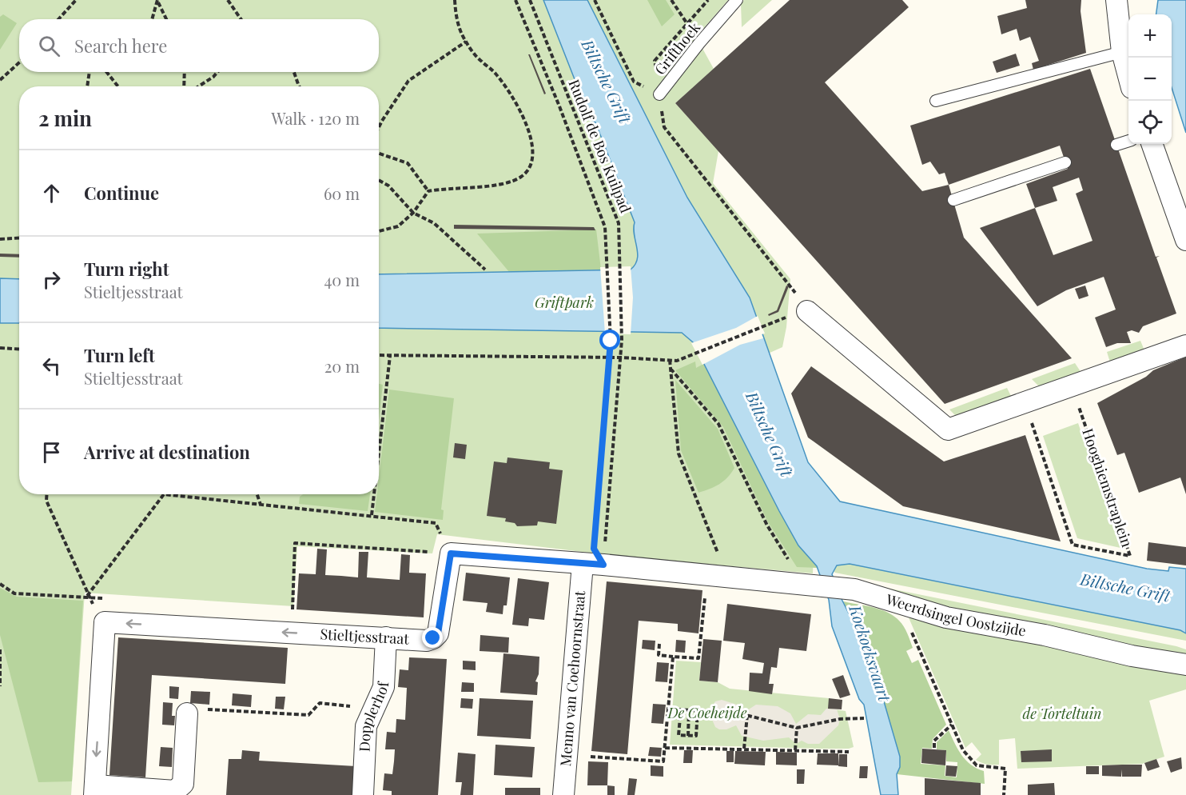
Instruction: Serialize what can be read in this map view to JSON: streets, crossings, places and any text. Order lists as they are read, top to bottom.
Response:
{
  "streets": {
    "street": [
      "Weerdsingel Oostzijde",
      "Stieltjesstraat",
      "Menno van Coehoornstraat",
      "Dopplerhof"
    ],
    "lane": ["Grifthoek"],
    "path": ["Rudolf de Bos Kuilpad", "Hooghiemstraplein"]
  },
  "crossings": [
    ["Stieltjesstraat", "Dopplerhof"]
  ],
  "one_way": ["Stieltjesstraat"],
  "water": ["Biltsche Grift", "Koekoeksvaart"],
  "parks": ["Griftpark", "De Coeheijde", "de Torteltuin"],
  "page": {
    "map_buttons": ["+", "−"],
    "search": "Search here",
    "heading": ["2 min", "Walk · 120 m"],
    "list": [
      ["Continue", "60 m"],
      ["Turn right", "Stieltjesstraat", "40 m"],
      ["Turn left", "Stieltjesstraat", "20 m"],
      "Arrive at destination"
    ]
  }
}
